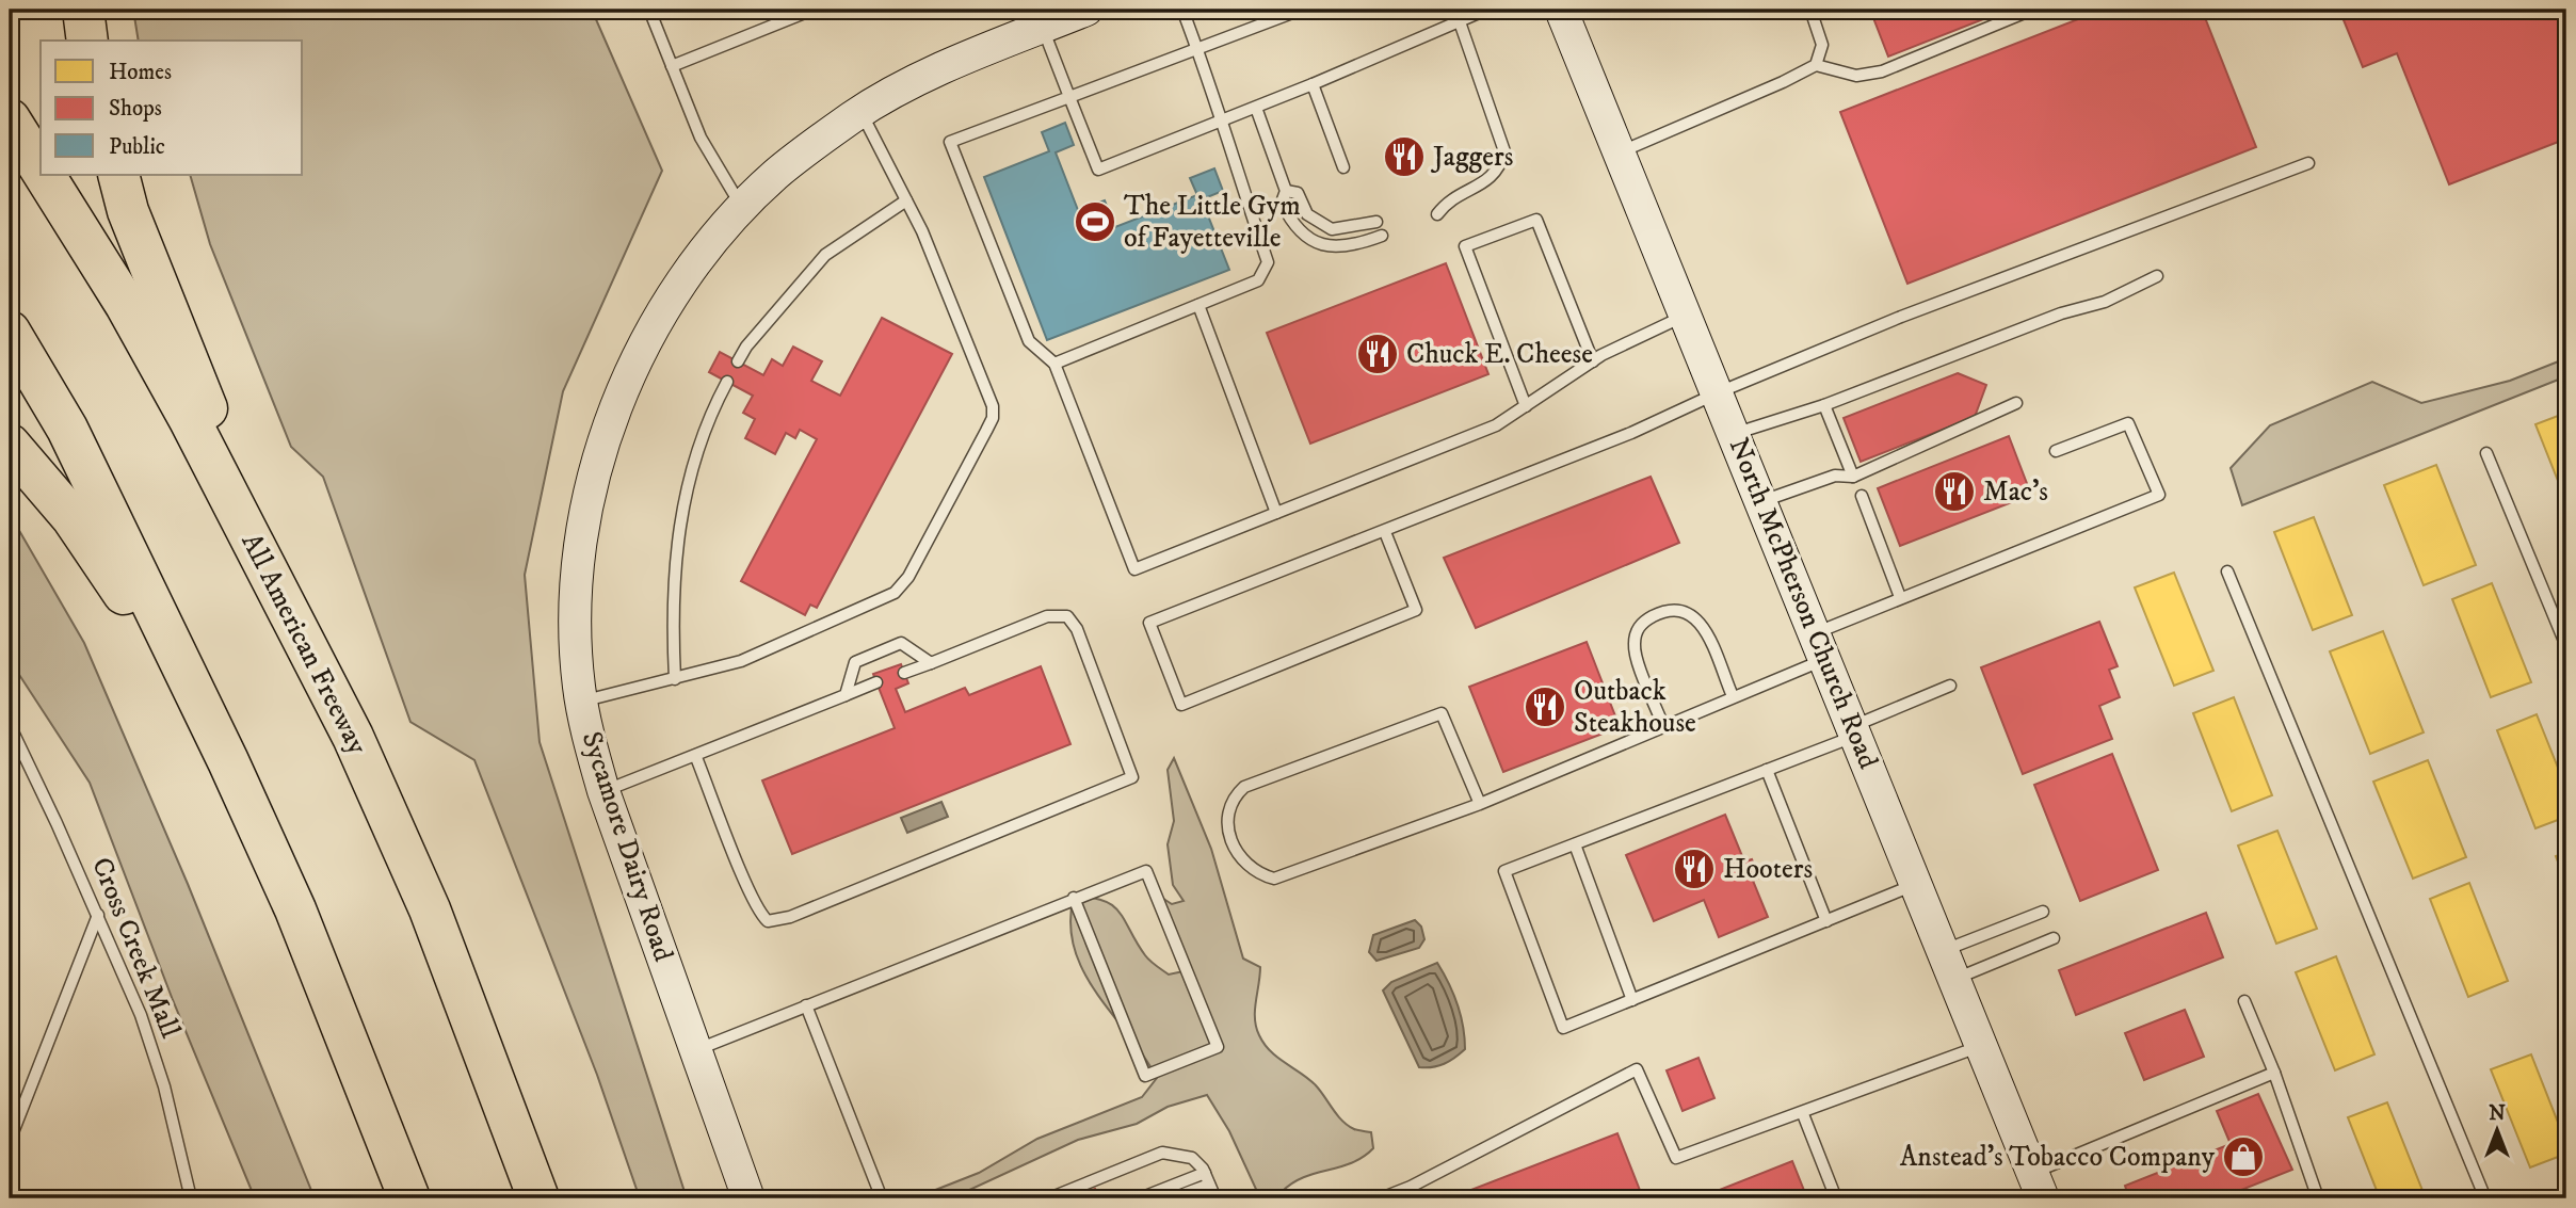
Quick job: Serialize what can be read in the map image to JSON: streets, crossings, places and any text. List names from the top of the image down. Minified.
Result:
{"streets":{"highway":["All American Freeway"],"street":["North McPherson Church Road","Sycamore Dairy Road"],"lane":["Cross Creek Mall"]},"places":{"restaurant":["Jaggers","Chuck E. Cheese","Mac's","Outback Steakhouse","Hooters"],"sports":["The Little Gym of Fayetteville"],"shop":["Anstead's Tobacco Company"]},"legend":["Homes","Shops","Public"],"north":"top"}
